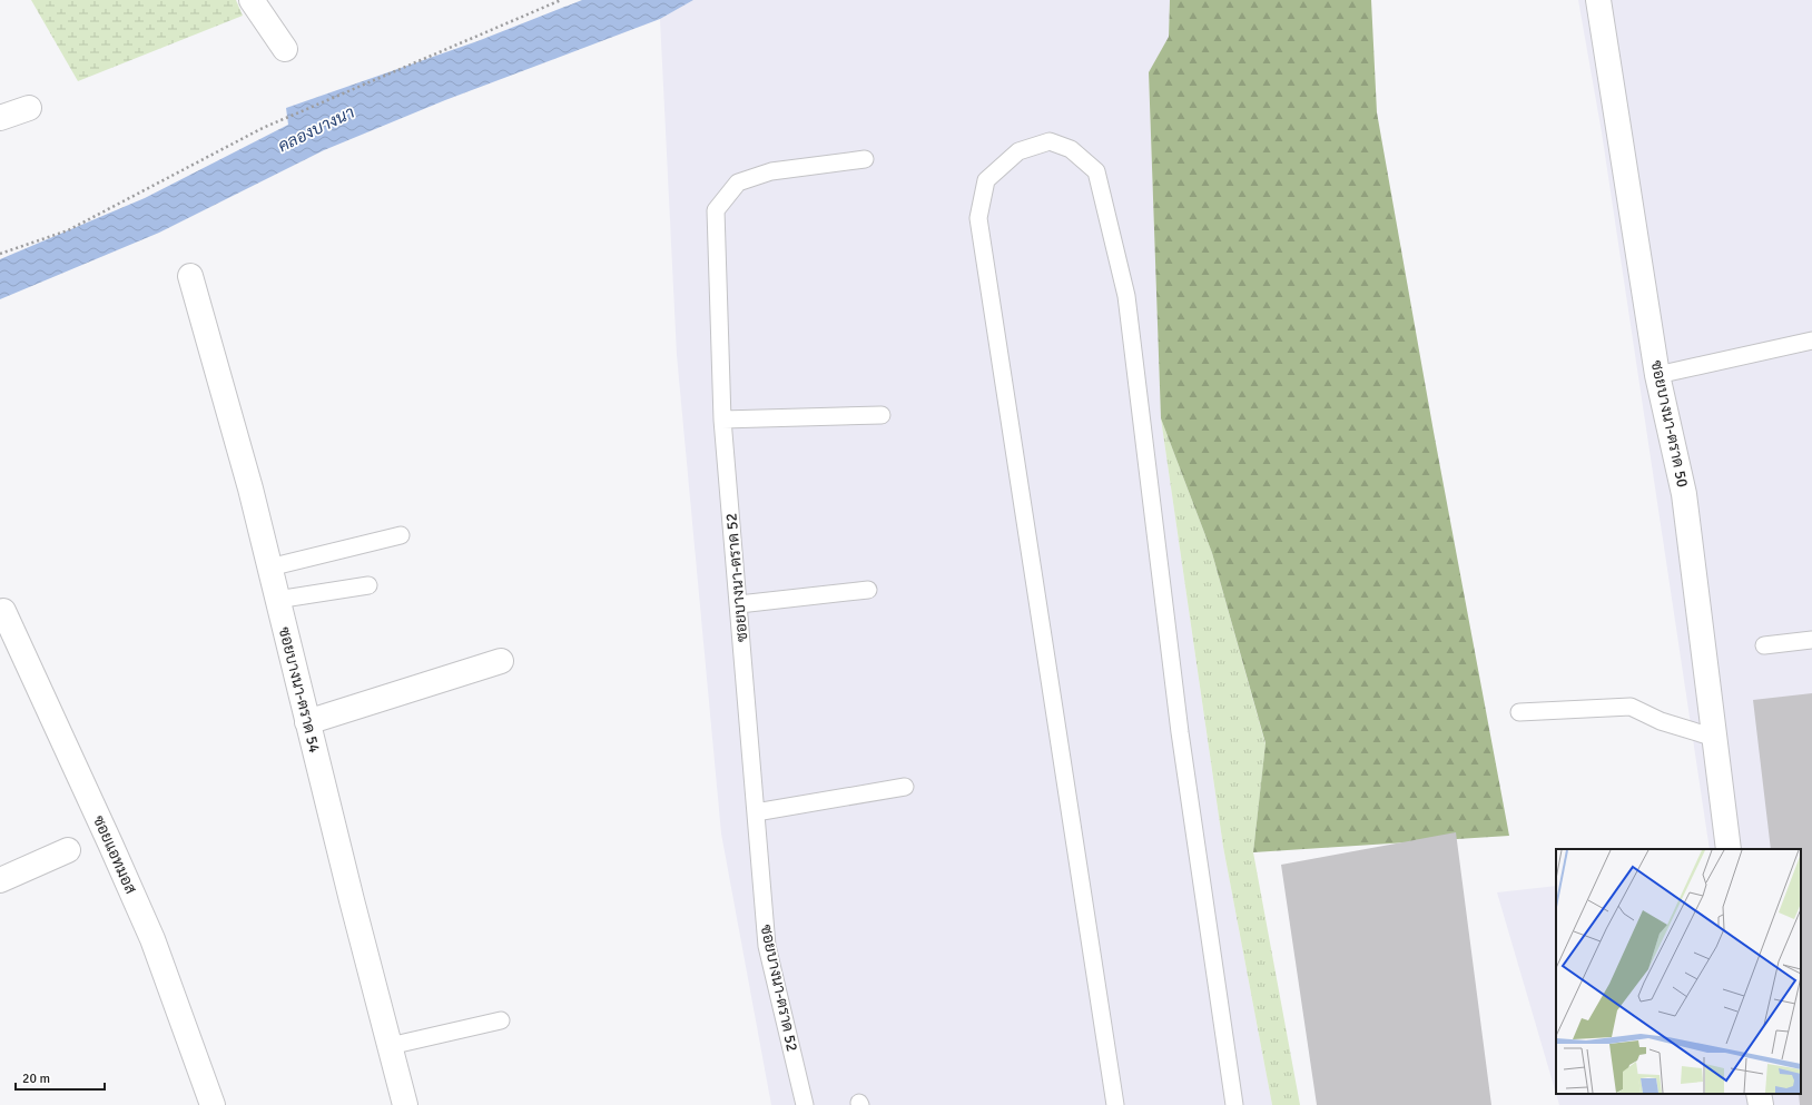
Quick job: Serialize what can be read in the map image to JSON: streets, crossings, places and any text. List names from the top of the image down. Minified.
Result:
{"streets":{"street":["ซอยบางนา-ตราด 50","ซอยบางนา-ตราด 54","ซอยแอทมอส"],"lane":["ซอยบางนา-ตราด 52"]},"water":["คลองบางนา"],"scale_bar":"20 m"}
